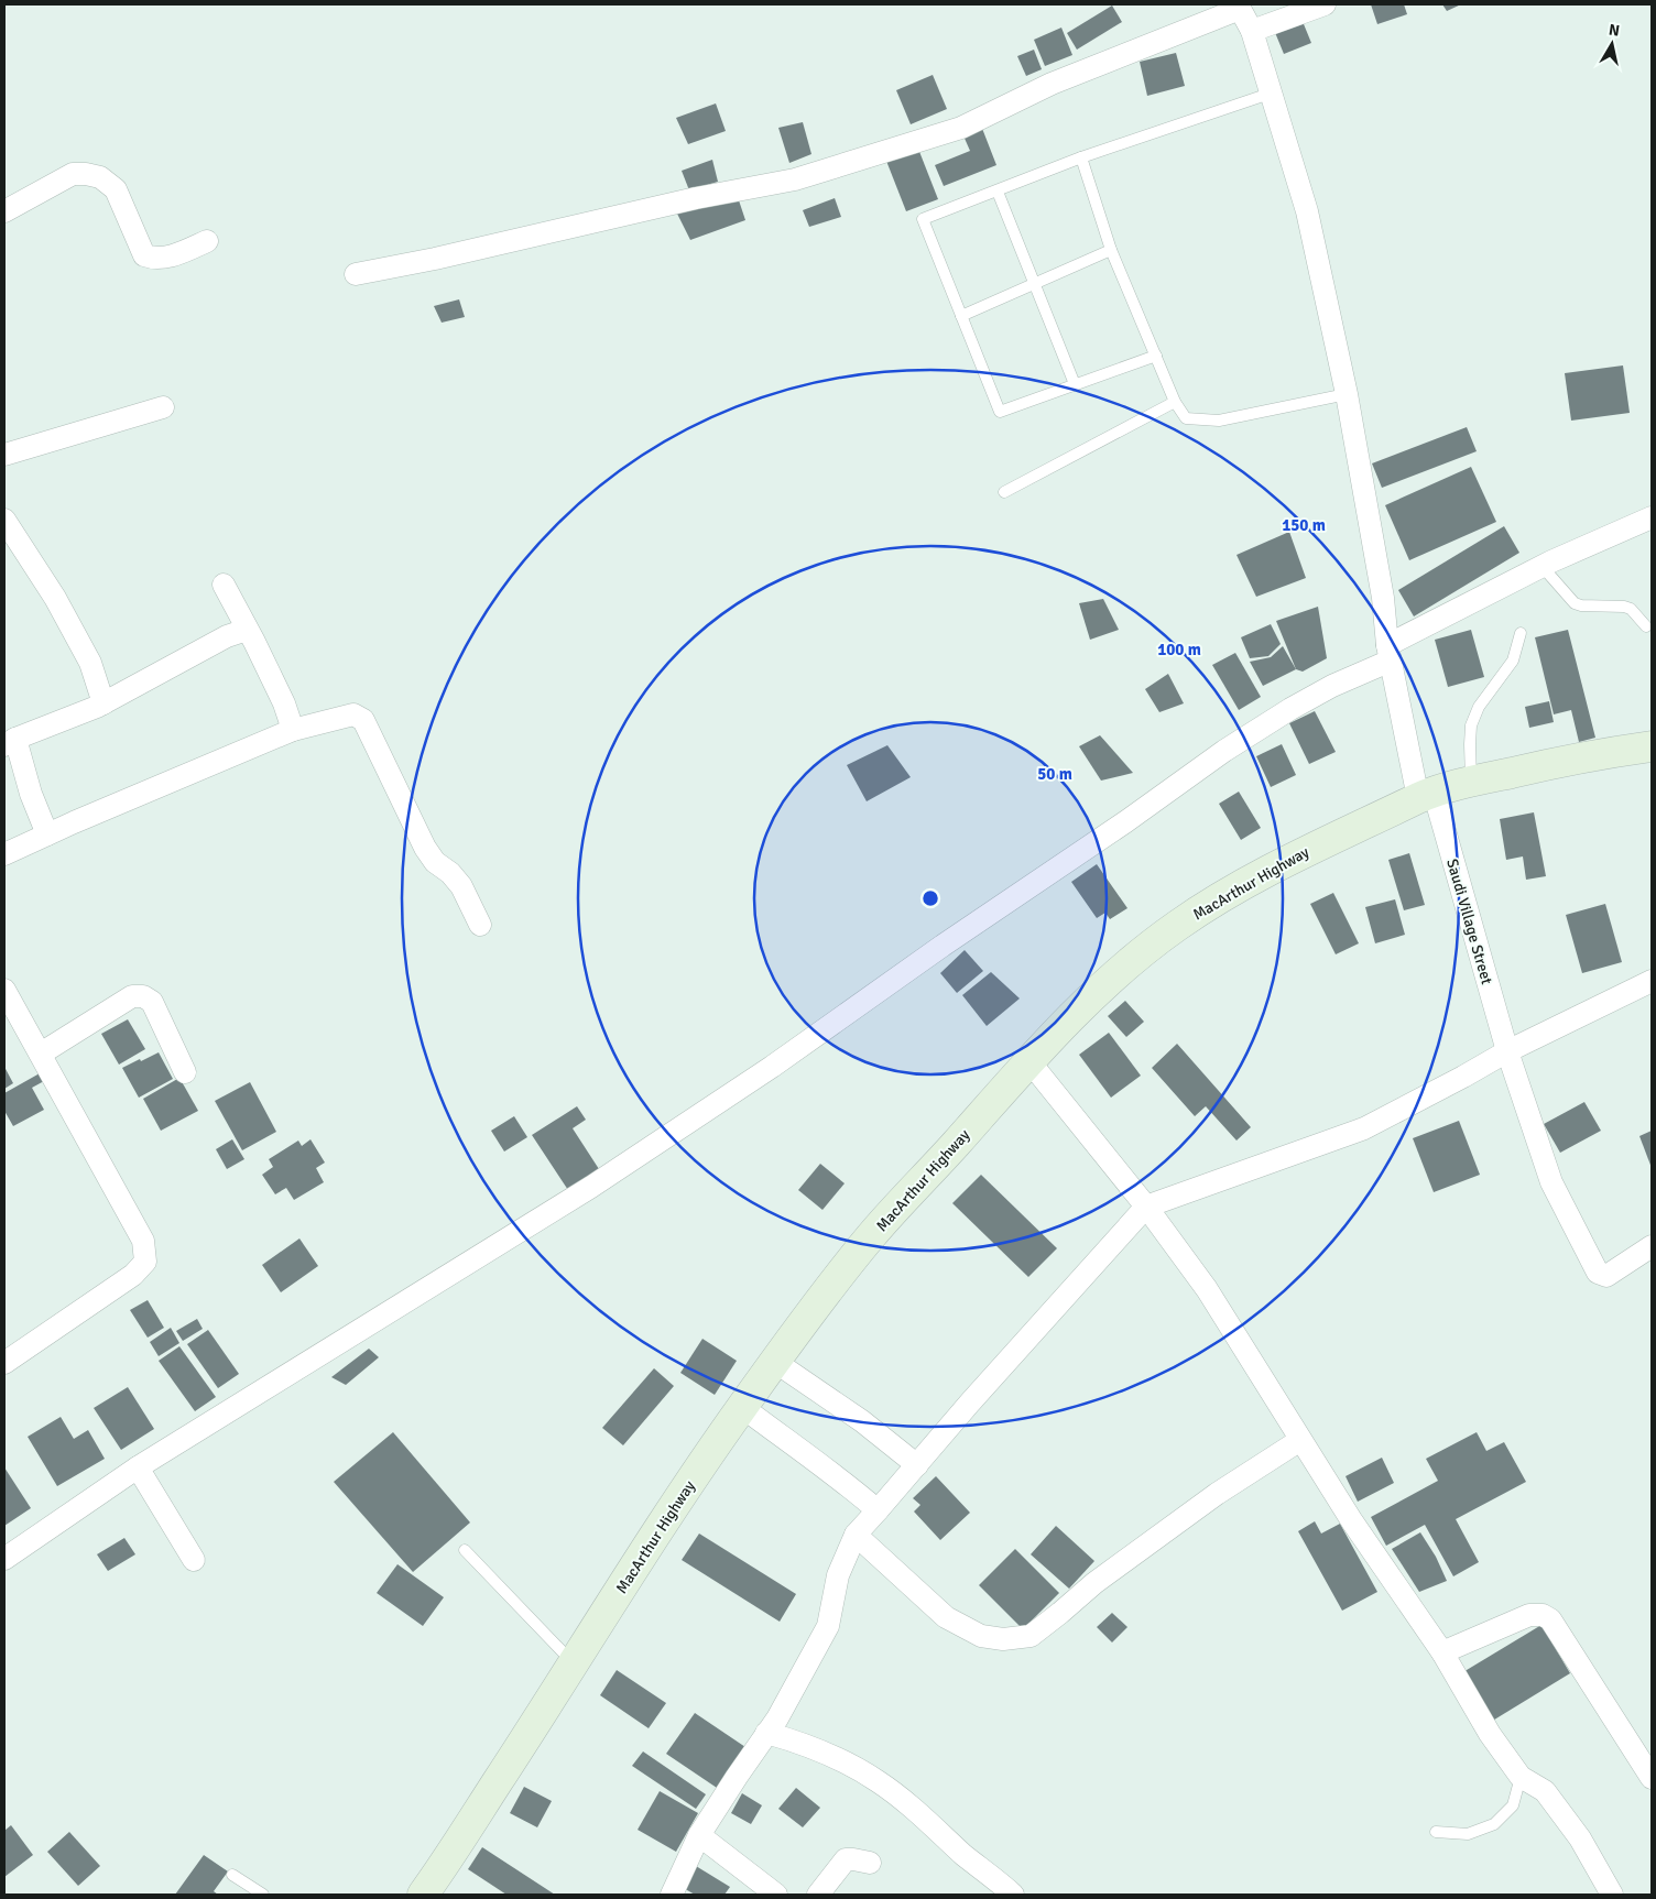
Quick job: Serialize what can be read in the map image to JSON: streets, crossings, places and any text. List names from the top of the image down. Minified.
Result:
{"streets":{"main road":["MacArthur Highway"],"street":["Saudi Village Street"]},"crossings":[["MacArthur Highway","Saudi Village Street"]],"north":"top","rings":["150 m","100 m","50 m"]}
